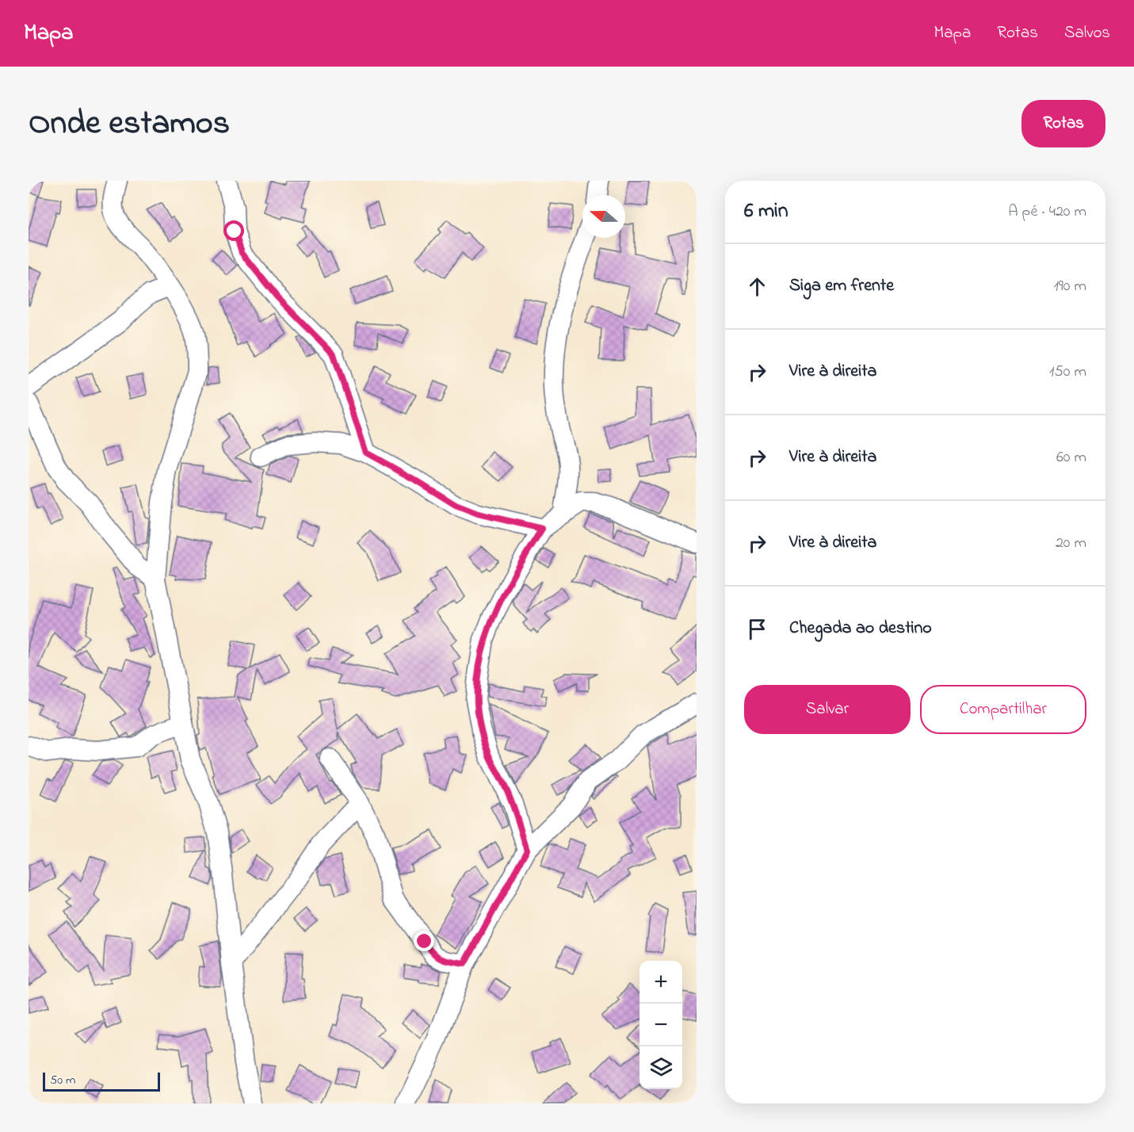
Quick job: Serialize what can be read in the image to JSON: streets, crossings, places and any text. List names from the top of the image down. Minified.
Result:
{"scale_bar":"50 m","north":"left","page":{"header":"Mapa","nav":["Mapa","Rotas","Salvos"],"title":"Onde estamos","buttons":["Rotas",["Salvar","Compartilhar"]],"heading":["6 min","A pé · 420 m"],"list":[["Siga em frente","190 m"],["Vire à direita","150 m"],["Vire à direita","60 m"],["Vire à direita","20 m"],"Chegada ao destino"],"map_buttons":["+","−"],"scale":"50 m"}}
